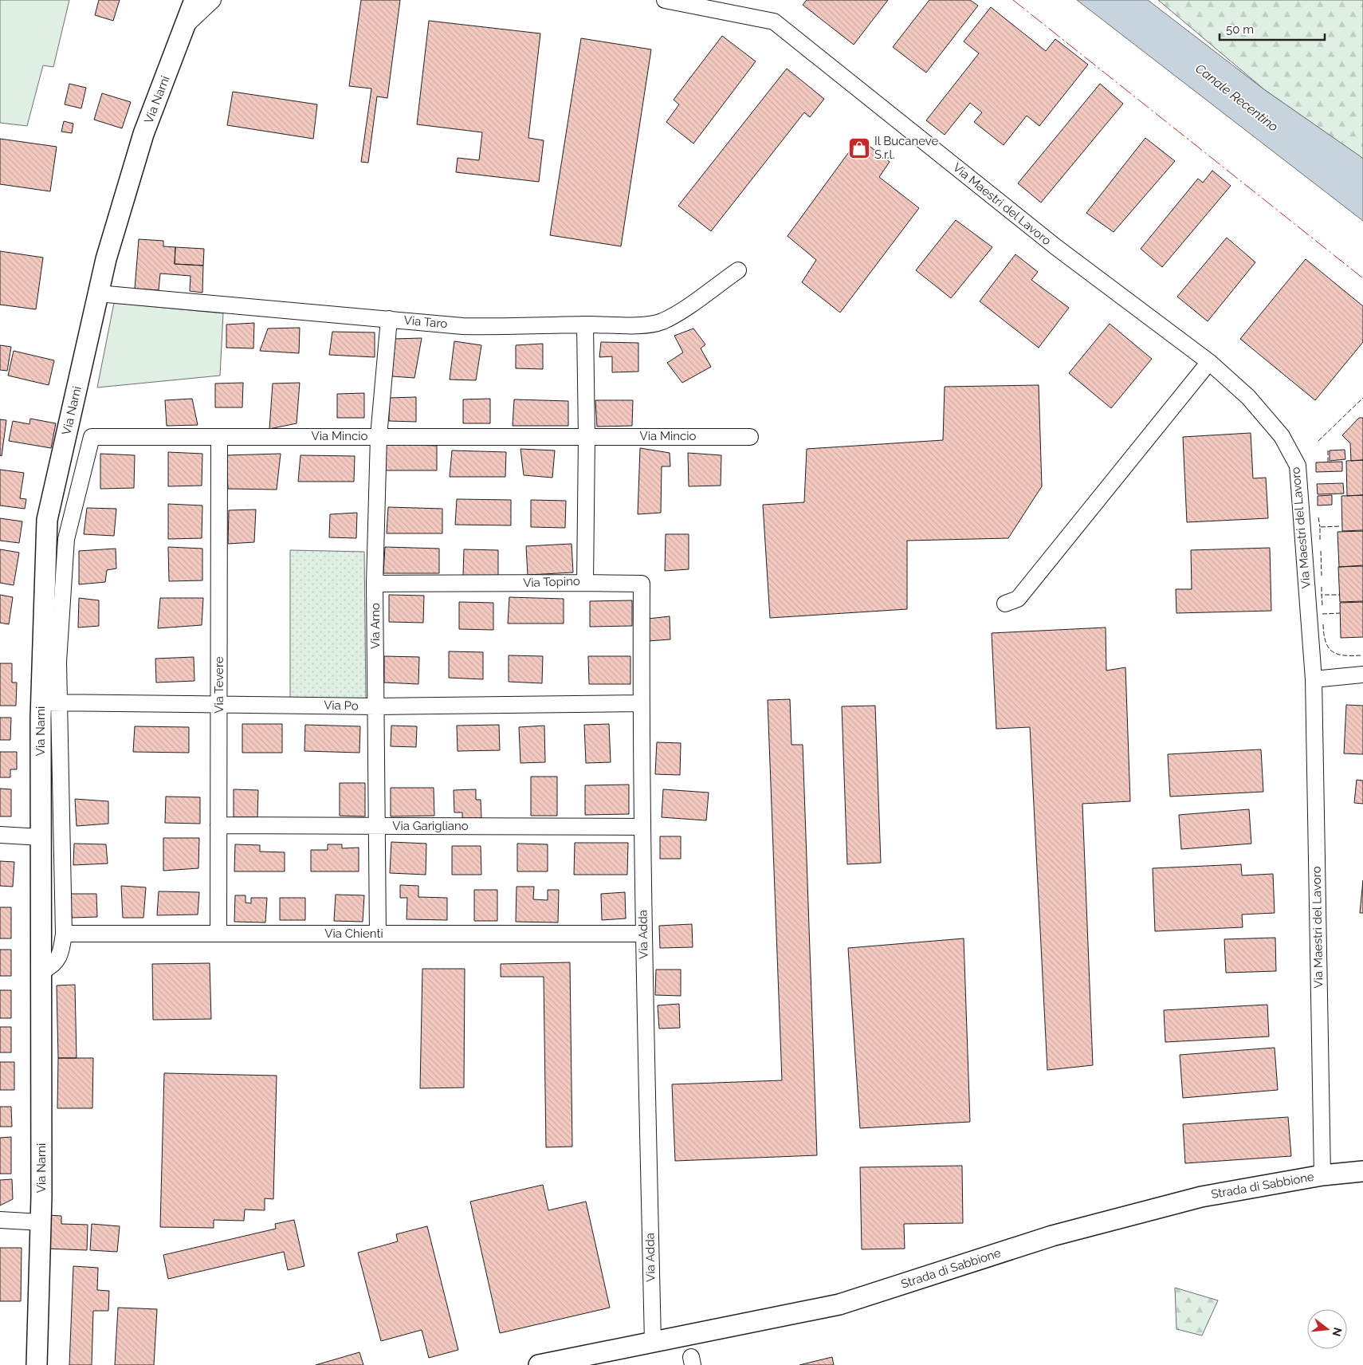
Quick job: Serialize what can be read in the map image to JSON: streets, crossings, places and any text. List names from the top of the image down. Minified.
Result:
{"streets":{"main road":["Via Narni","Strada di Sabbione"],"street":["Via Maestri del Lavoro","Via Taro","Via Mincio","Via Topino","Via Arno","Via Tevere","Via Po","Via Garigliano","Via Chienti","Via Adda"]},"crossings":[["Via Narni","Via Taro"],["Via Narni","Via Mincio"],["Via Narni","Via Po"],["Via Narni","Via Chienti"],["Via Maestri del Lavoro","Strada di Sabbione"],["Via Taro","Via Arno"],["Via Mincio","Via Topino"],["Via Mincio","Via Arno"],["Via Mincio","Via Tevere"],["Via Topino","Via Arno"],["Via Topino","Via Adda"],["Via Arno","Via Po"],["Via Arno","Via Garigliano"],["Via Arno","Via Chienti"],["Via Tevere","Via Po"],["Via Tevere","Via Garigliano"],["Via Tevere","Via Chienti"],["Via Po","Via Adda"],["Via Garigliano","Via Adda"],["Via Chienti","Via Adda"],["Via Adda","Strada di Sabbione"]],"water":["Canale Recentino"],"places":{"shop":["Il Bucaneve S.r.l."]},"scale_bar":"50 m","north":"right"}
